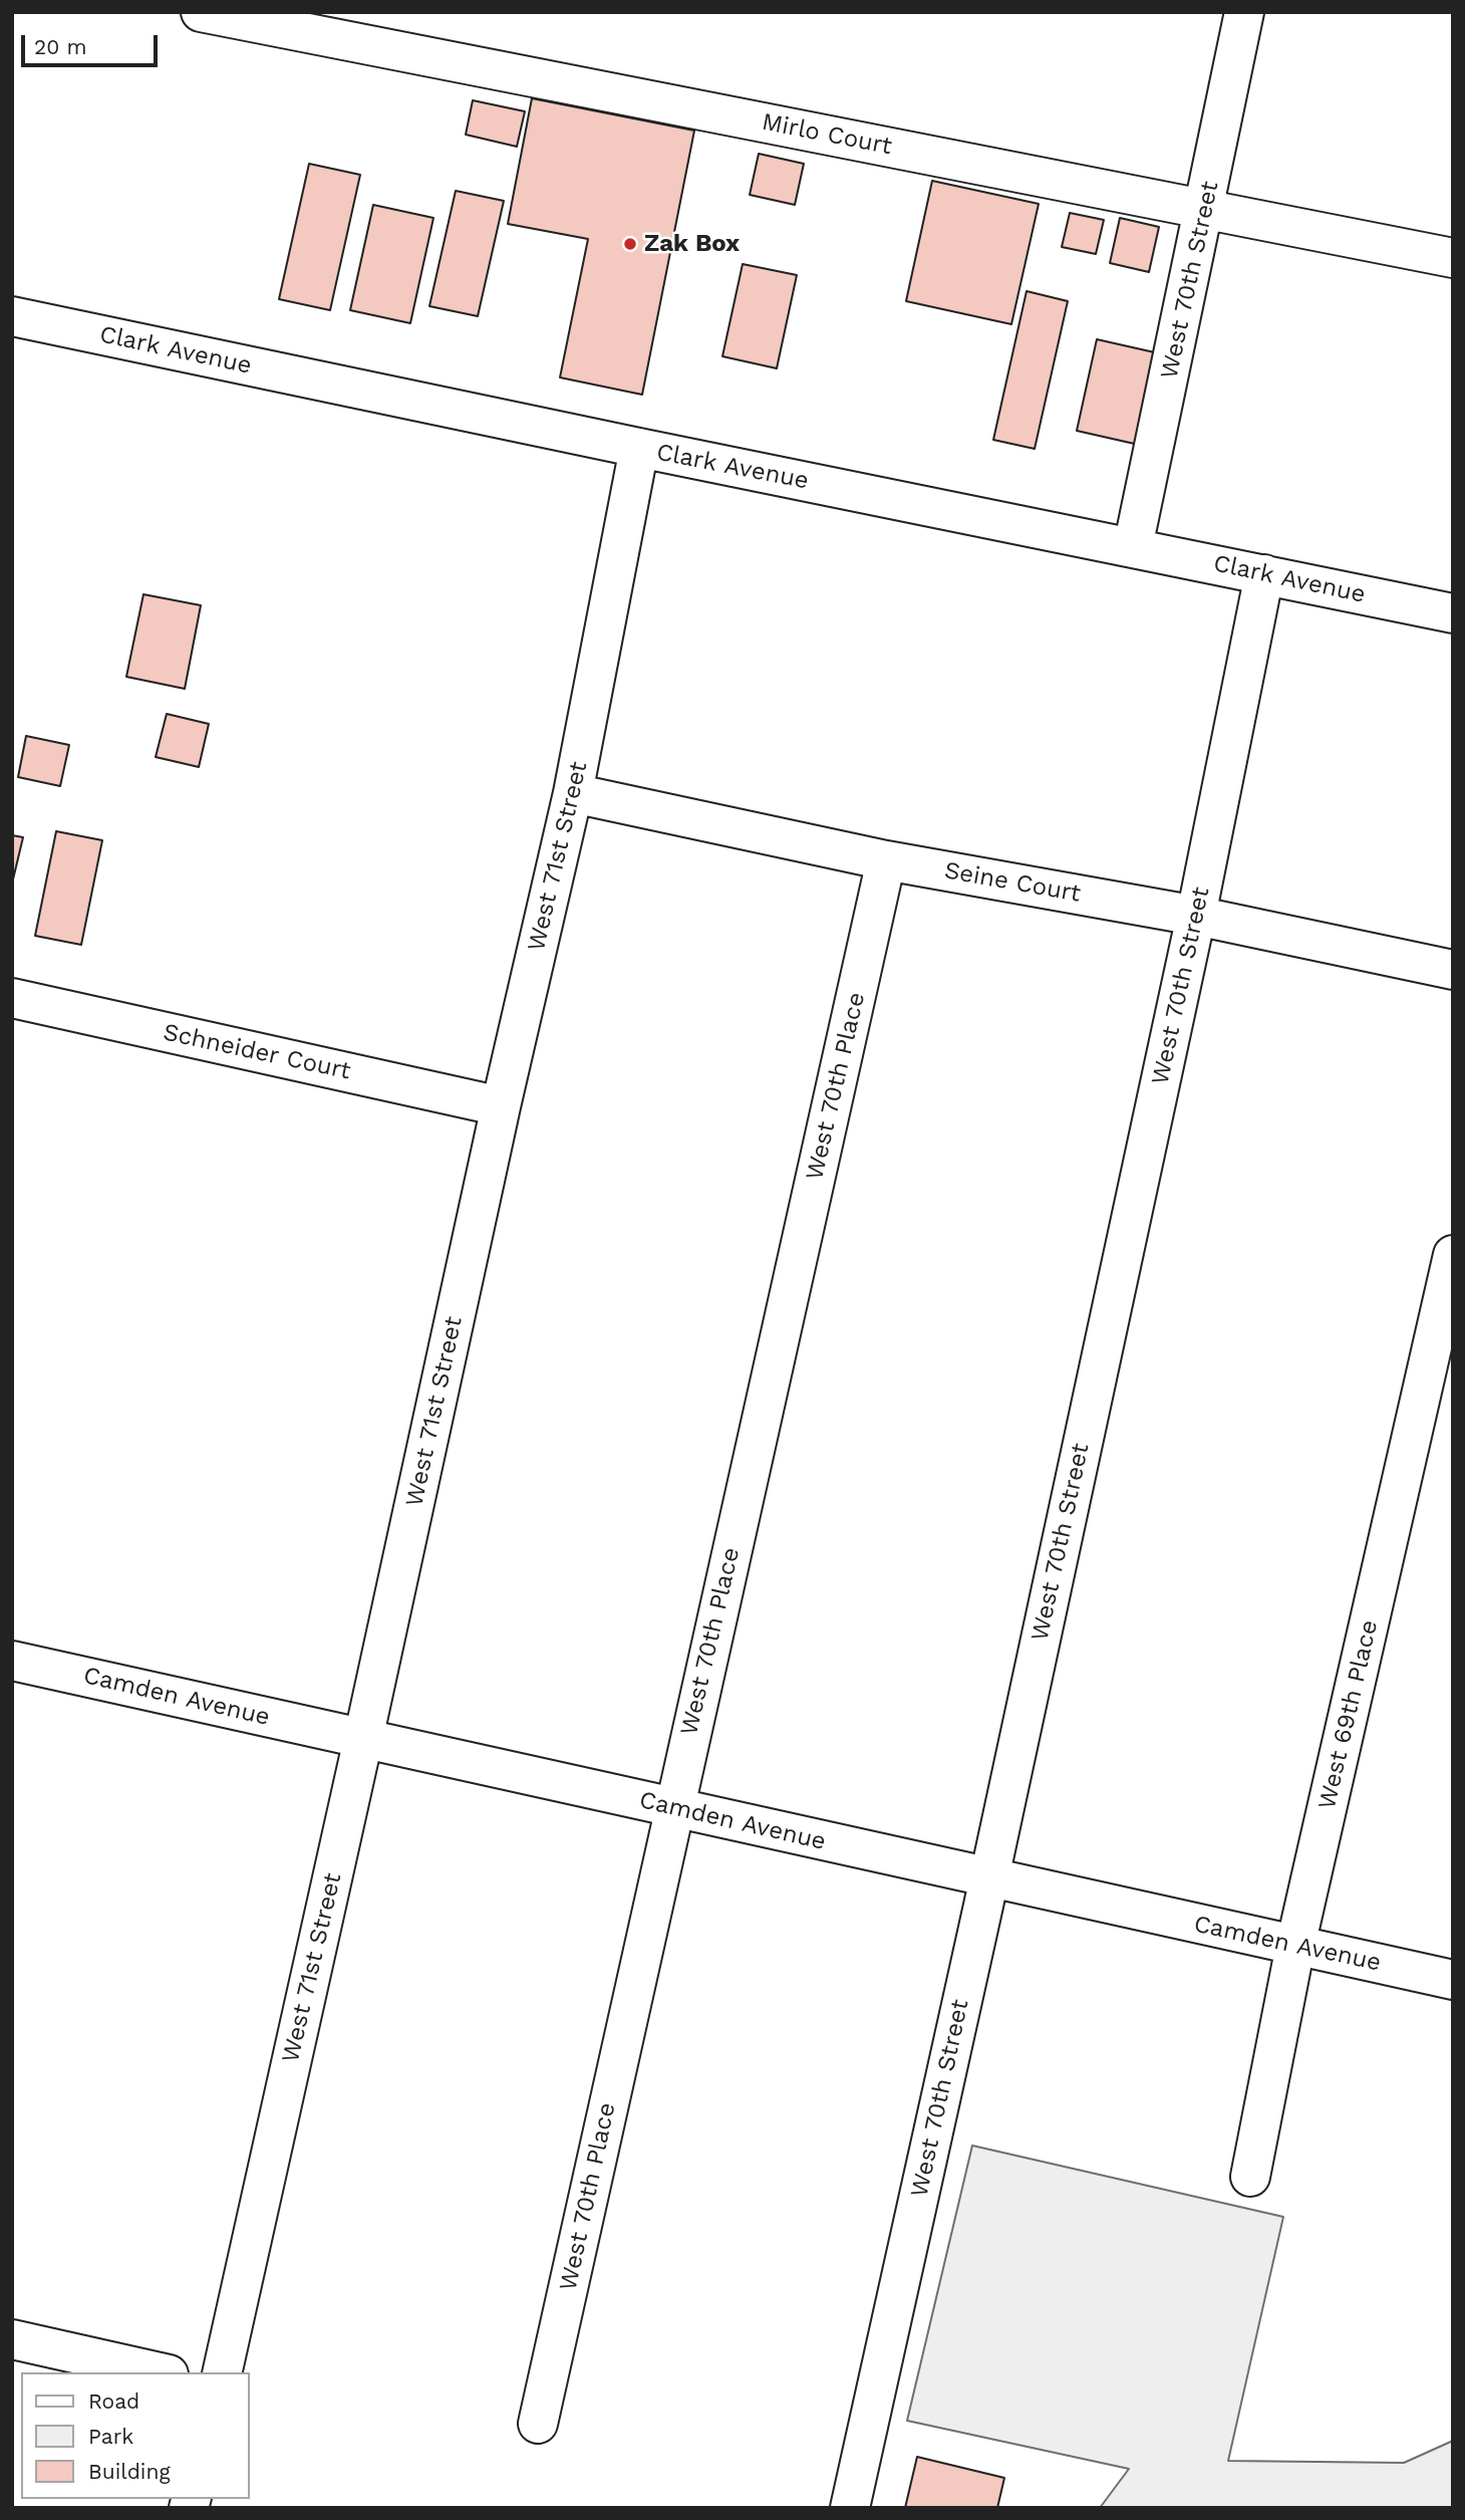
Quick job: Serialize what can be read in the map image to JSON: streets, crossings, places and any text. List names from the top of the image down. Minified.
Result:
{"streets":{"street":["Mirlo Court","West 70th Street","Clark Avenue","West 71st Street","Seine Court","Schneider Court","West 70th Place","Camden Avenue","West 69th Place"]},"crossings":[["Mirlo Court","West 70th Street"],["West 70th Street","Clark Avenue"],["West 70th Street","Seine Court"],["West 70th Street","Camden Avenue"],["Clark Avenue","West 71st Street"],["West 71st Street","Seine Court"],["West 71st Street","Schneider Court"],["West 71st Street","Camden Avenue"],["Seine Court","West 70th Place"],["West 70th Place","Camden Avenue"],["Camden Avenue","West 69th Place"]],"places":["Zak Box"],"legend":["Road","Park","Building"],"scale_bar":"20 m"}
